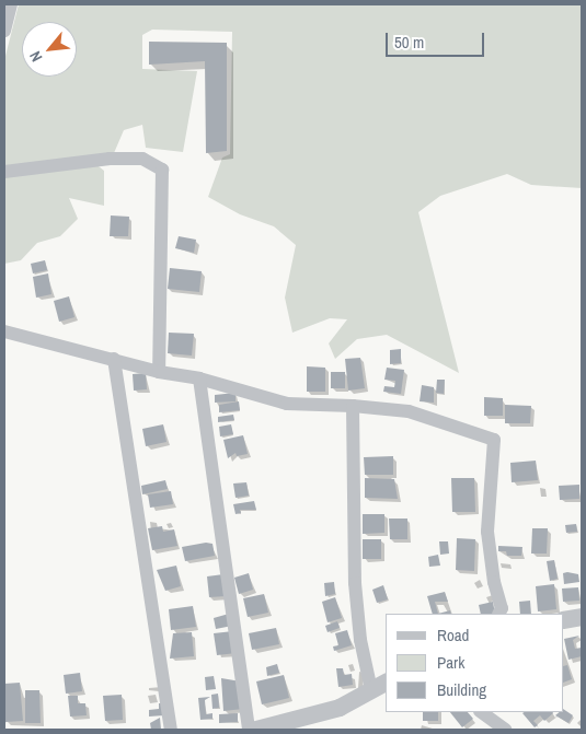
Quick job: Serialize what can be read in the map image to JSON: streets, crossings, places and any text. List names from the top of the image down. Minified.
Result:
{"legend":["Road","Park","Building"],"scale_bar":"50 m","north":"bottom left"}
